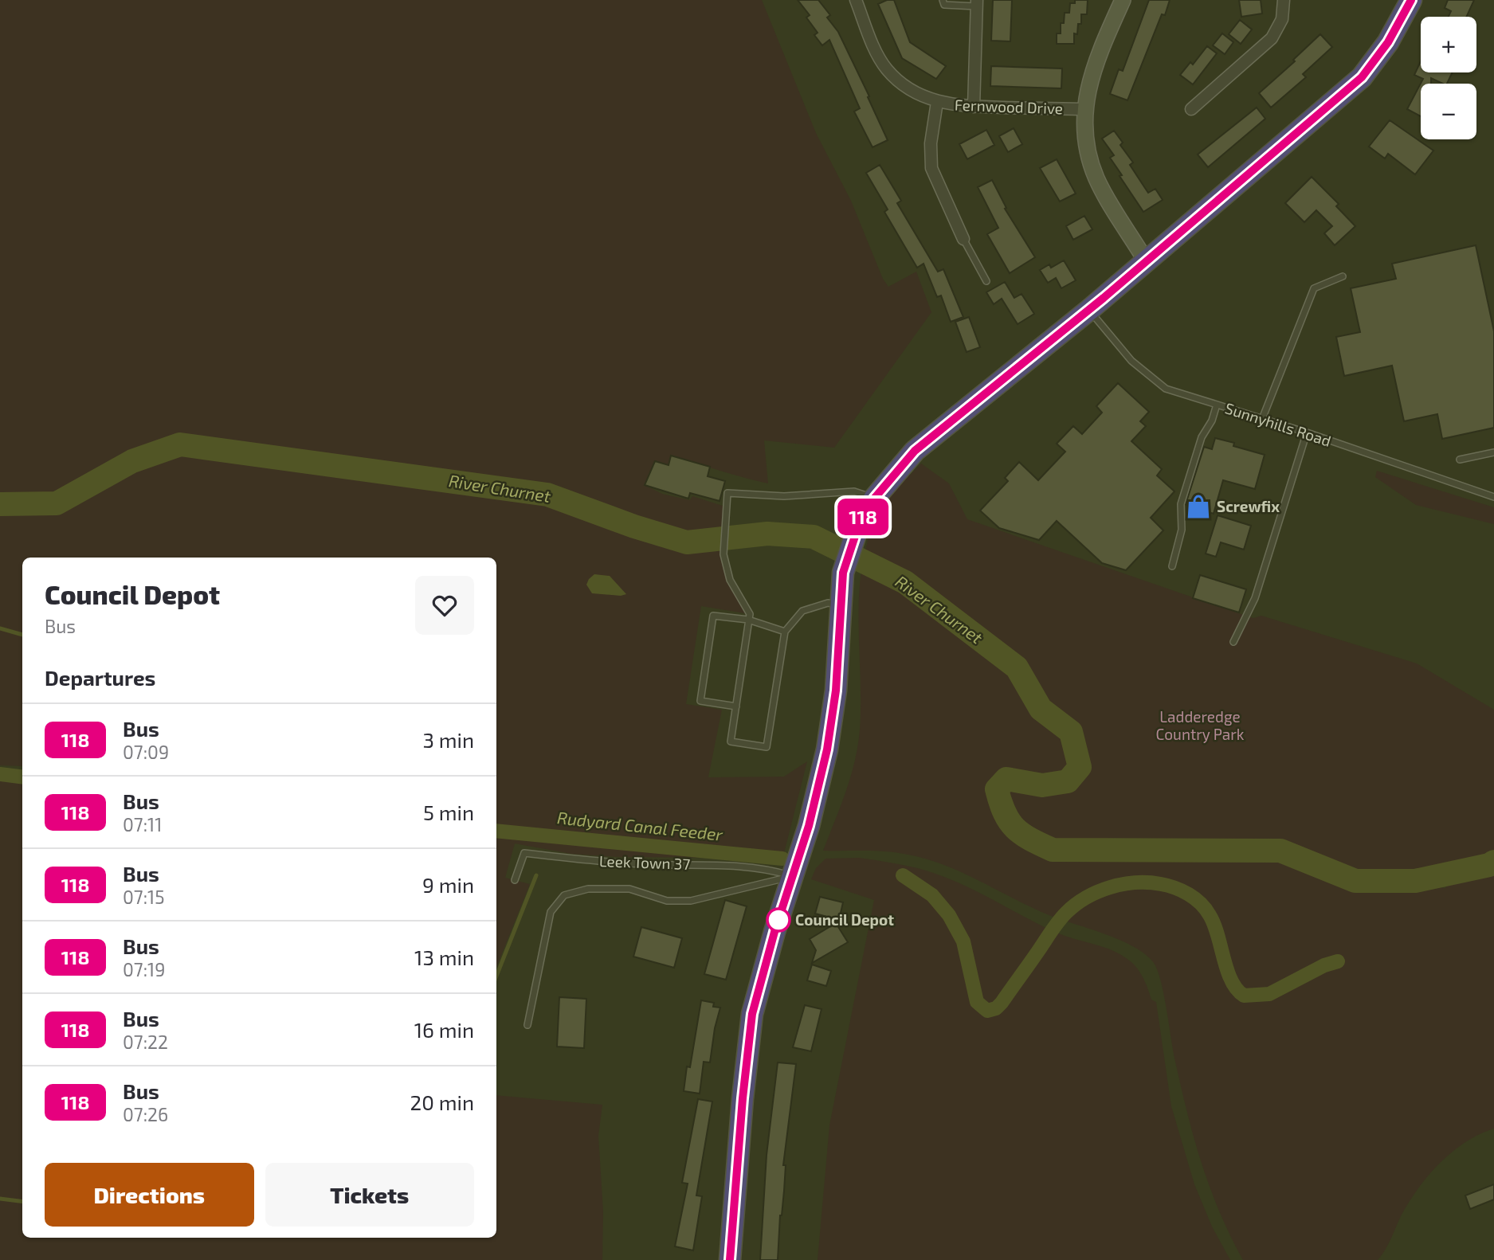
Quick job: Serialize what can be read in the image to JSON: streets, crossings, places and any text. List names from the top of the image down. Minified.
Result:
{"streets":{"street":["Fernwood Drive"],"lane":["Sunnyhills Road","Leek Town 37"]},"water":["River Churnet","Rudyard Canal Feeder"],"parks":["Ladderedge Country Park"],"places":{"shop":["Screwfix"],"other":["Council Depot"]},"lines":["bus line 118"],"page":{"on_map":"118","map_buttons":["+","−"],"heading":[["Council Depot","Bus"],"Departures"],"list":[{"mark":"118","name":"Bus","note":"07:09","value":"3 min"},{"mark":"118","name":"Bus","note":"07:11","value":"5 min"},{"mark":"118","name":"Bus","note":"07:15","value":"9 min"},{"mark":"118","name":"Bus","note":"07:19","value":"13 min"},{"mark":"118","name":"Bus","note":"07:22","value":"16 min"},{"mark":"118","name":"Bus","note":"07:26","value":"20 min"}],"buttons":["Directions","Tickets"]}}
